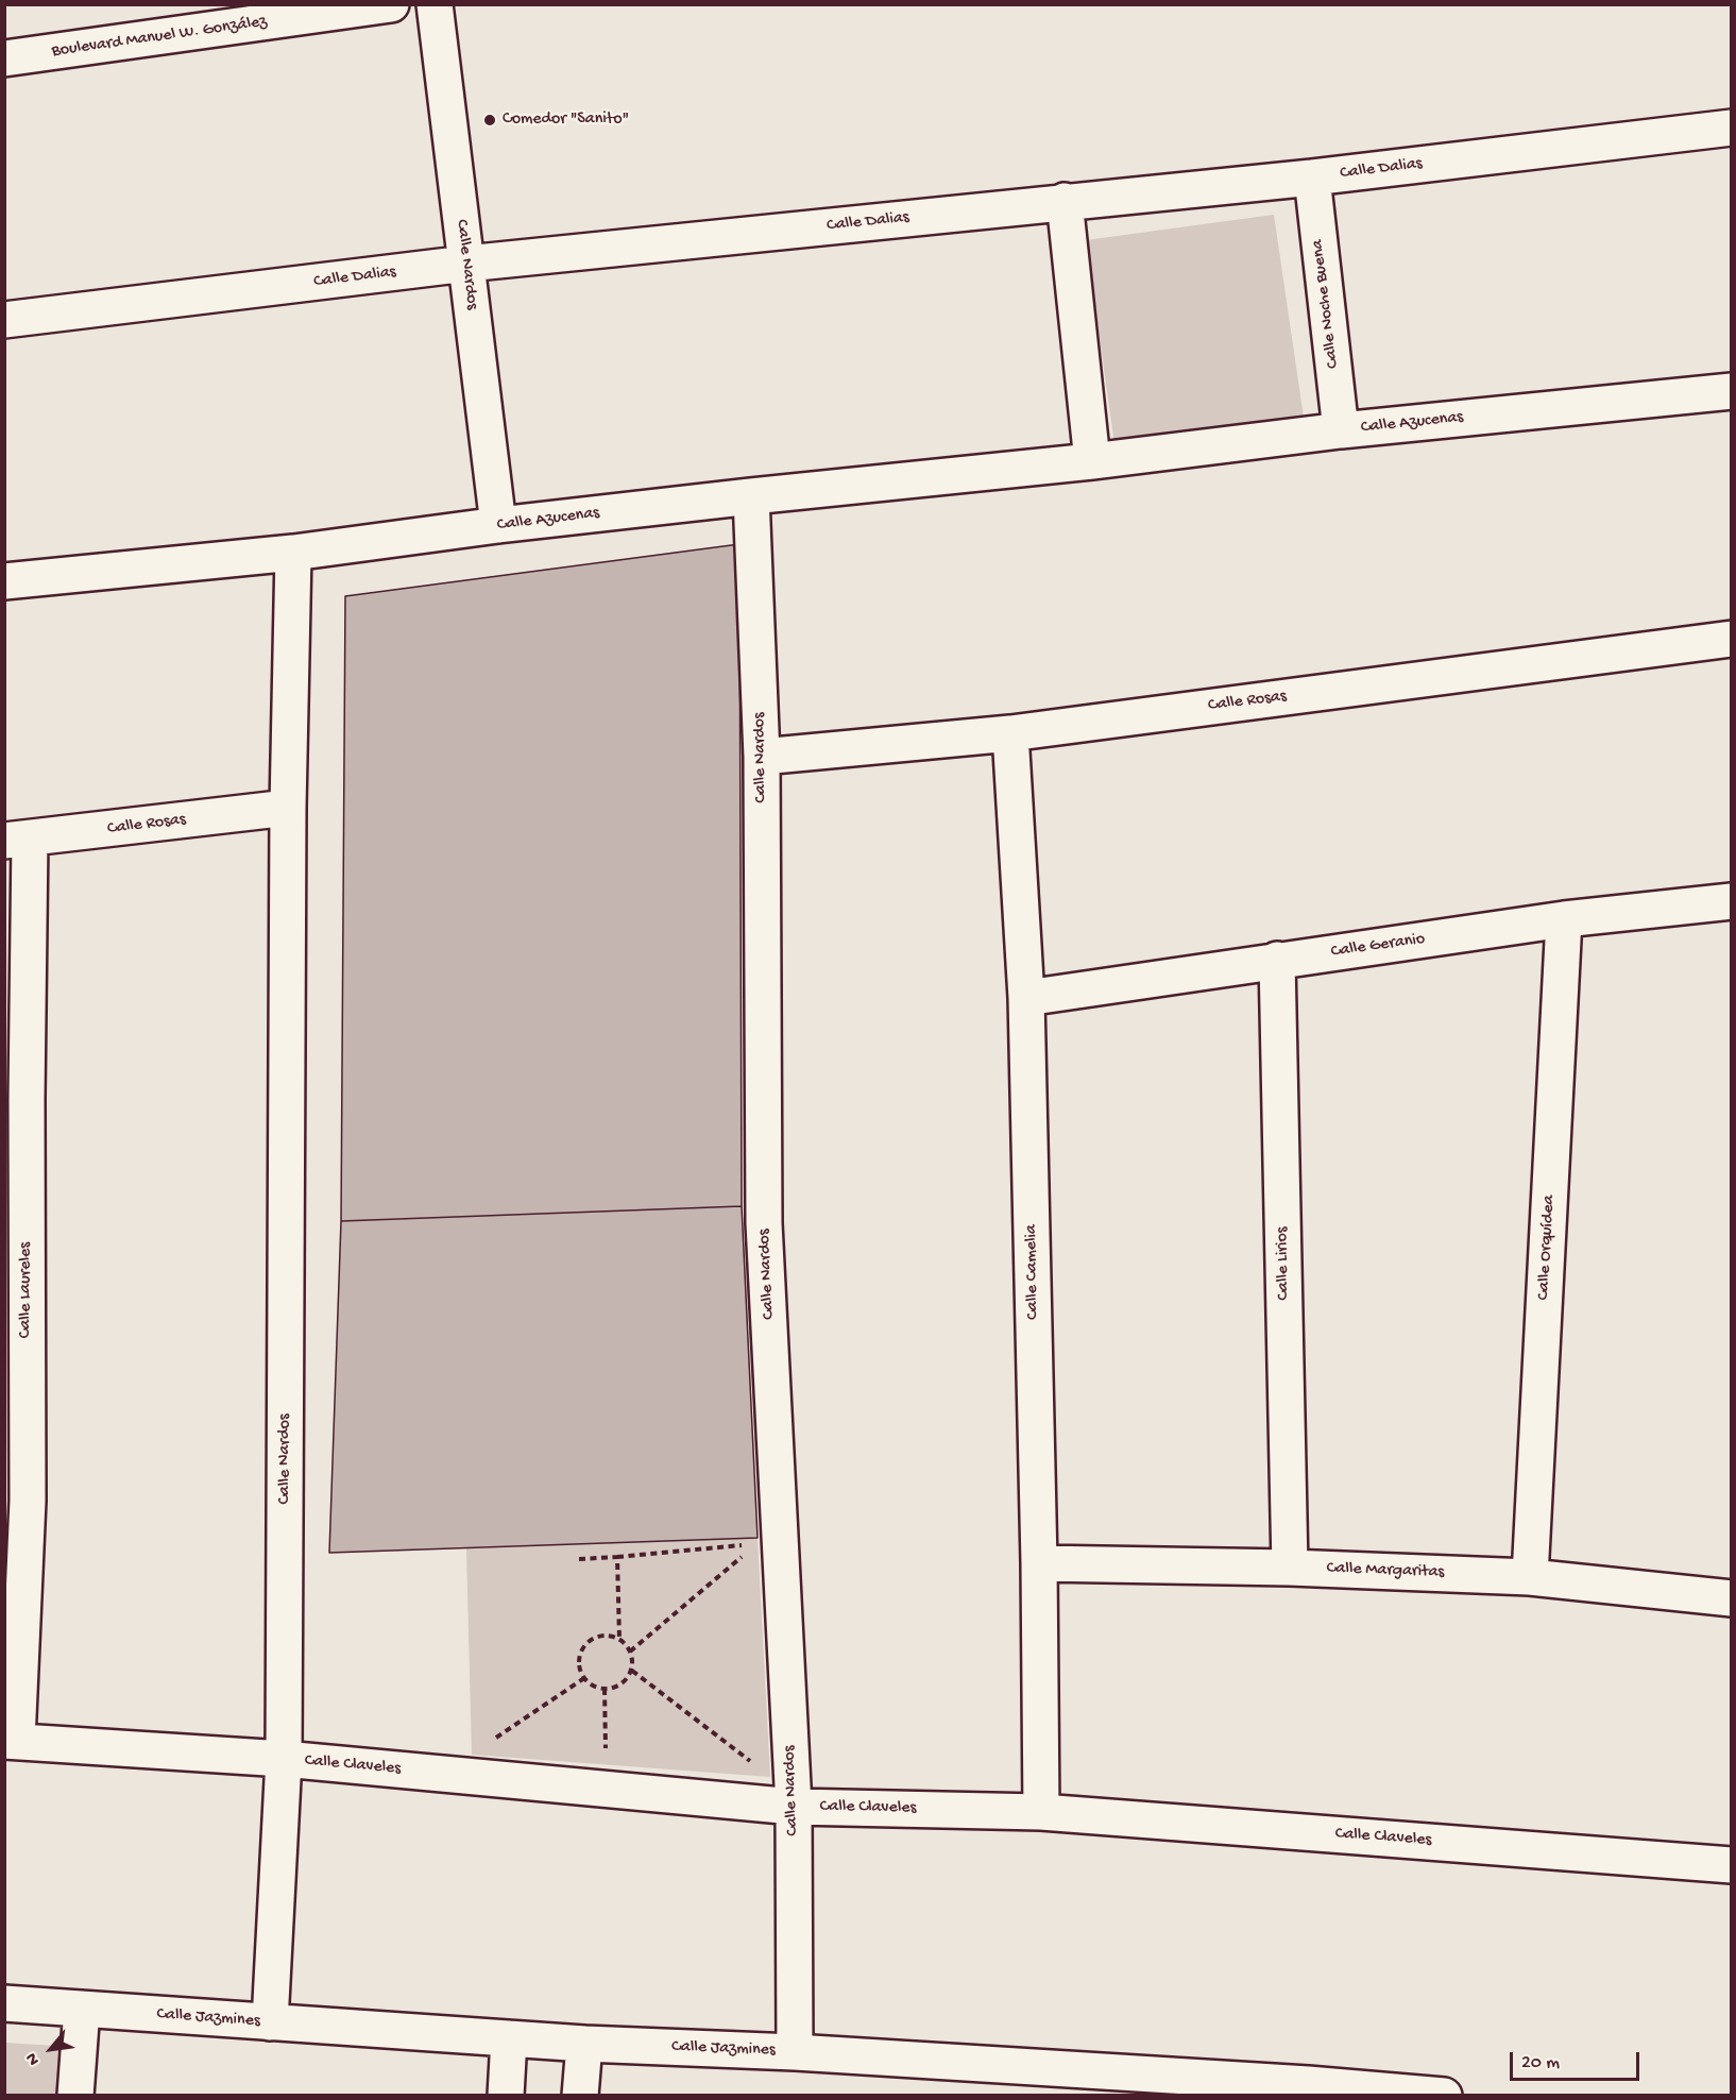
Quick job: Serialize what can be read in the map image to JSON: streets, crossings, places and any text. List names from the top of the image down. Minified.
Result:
{"streets":{"street":["Boulevard Manuel W. González","Calle Dalias","Calle Nardos","Calle Noche Buena","Calle Azucenas","Calle Rosas","Calle Geranio","Calle Orquídea","Calle Lirios","Calle Camelia","Calle Laureles","Calle Margaritas","Calle Claveles","Calle Jazmines"]},"crossings":[["Calle Dalias","Calle Nardos"],["Calle Dalias","Calle Noche Buena"],["Calle Nardos","Calle Azucenas"],["Calle Nardos","Calle Rosas"],["Calle Nardos","Calle Claveles"],["Calle Nardos","Calle Jazmines"],["Calle Noche Buena","Calle Azucenas"],["Calle Rosas","Calle Camelia"],["Calle Rosas","Calle Laureles"],["Calle Geranio","Calle Orquídea"],["Calle Geranio","Calle Lirios"],["Calle Geranio","Calle Camelia"],["Calle Orquídea","Calle Margaritas"],["Calle Lirios","Calle Margaritas"],["Calle Camelia","Calle Margaritas"],["Calle Camelia","Calle Claveles"],["Calle Laureles","Calle Claveles"]],"places":["Comedor \"Sanito\""],"scale_bar":"20 m","north":"bottom left"}
